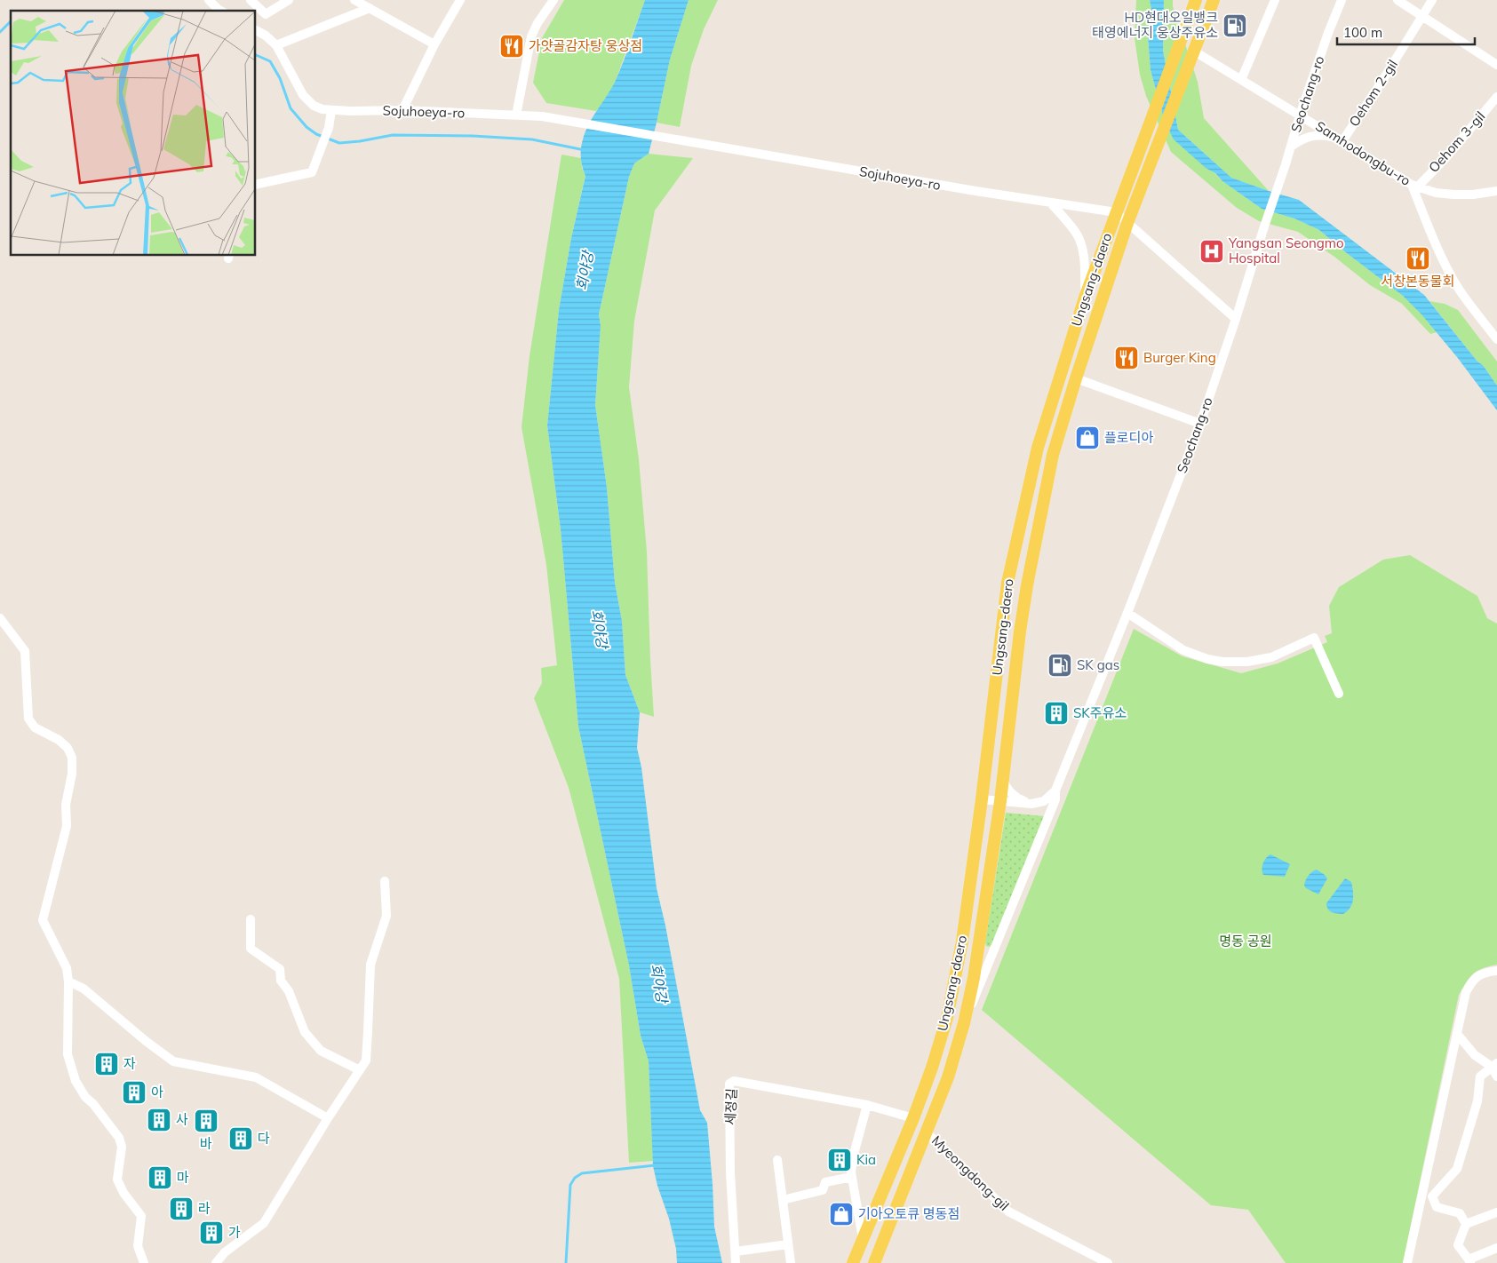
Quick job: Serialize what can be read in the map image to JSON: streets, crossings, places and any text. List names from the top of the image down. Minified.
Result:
{"streets":{"main road":["Ungsang-daero"],"street":["Oehom 2-gil","Seochang-ro","Sojuhoeya-ro","Oehom 3-gil","Samhodongbu-ro","세정길","Myeongdong-gil"]},"crossings":[["Oehom 2-gil","Samhodongbu-ro"],["Seochang-ro","Samhodongbu-ro"],["Seochang-ro","Ungsang-daero"],["Sojuhoeya-ro","Ungsang-daero"],["Oehom 3-gil","Samhodongbu-ro"],["Samhodongbu-ro","Ungsang-daero"],["Ungsang-daero","세정길"],["Ungsang-daero","Myeongdong-gil"]],"water":["회야강"],"parks":["명동 공원"],"places":{"fuel station":["HD현대오일뱅크 태영에너지 웅상주유소","SK gas"],"restaurant":["가얏골감자탕 웅상점","서창본동물회","Burger King"],"hospital":["Yangsan Seongmo Hospital"],"shop":["플로디아","기아오토큐 명동점"],"building":["SK주유소","자","아","사","바","다","Kia","마","라","가"]},"scale_bar":"100 m"}
